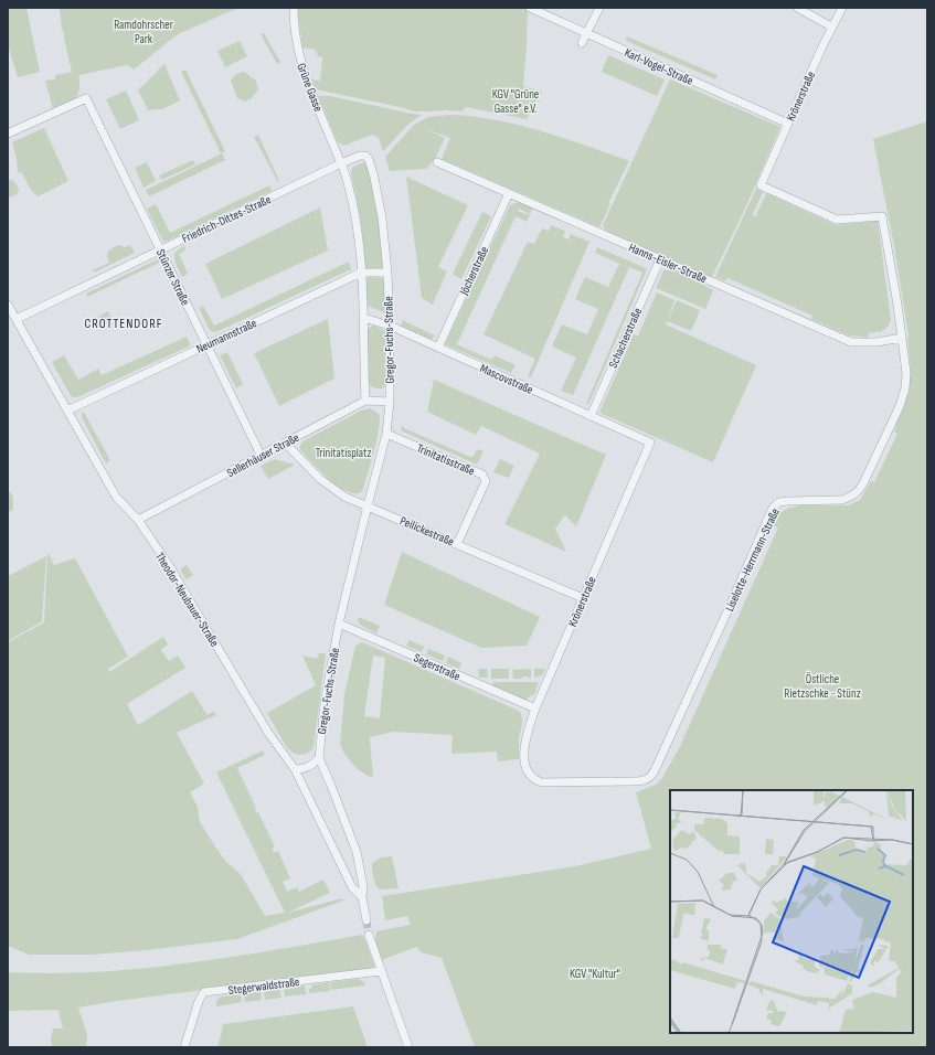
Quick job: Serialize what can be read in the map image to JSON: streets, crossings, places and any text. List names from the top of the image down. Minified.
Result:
{"streets":{"street":["Karl-Vogel-Straße","Grüne Gasse","Krönerstraße","Friedrich-Dittes-Straße","Hanns-Eisler-Straße","Jöcherstraße","Stünzer Straße","Neumannstraße","Schacherstraße","Gregor-Fuchs-Straße","Mascovstraße","Sellerhäuser Straße","Trinitatisstraße","Peilickestraße","Liselotte-Herrmann-Straße","Theodor-Neubauer-Straße","Segerstraße","Stegerwaldstraße"]},"crossings":[["Karl-Vogel-Straße","Krönerstraße"],["Grüne Gasse","Friedrich-Dittes-Straße"],["Grüne Gasse","Gregor-Fuchs-Straße"],["Krönerstraße","Mascovstraße"],["Krönerstraße","Peilickestraße"],["Krönerstraße","Liselotte-Herrmann-Straße"],["Krönerstraße","Segerstraße"],["Friedrich-Dittes-Straße","Stünzer Straße"],["Friedrich-Dittes-Straße","Gregor-Fuchs-Straße"],["Friedrich-Dittes-Straße","Theodor-Neubauer-Straße"],["Hanns-Eisler-Straße","Jöcherstraße"],["Hanns-Eisler-Straße","Schacherstraße"],["Hanns-Eisler-Straße","Liselotte-Herrmann-Straße"],["Jöcherstraße","Mascovstraße"],["Stünzer Straße","Neumannstraße"],["Stünzer Straße","Sellerhäuser Straße"],["Neumannstraße","Gregor-Fuchs-Straße"],["Neumannstraße","Theodor-Neubauer-Straße"],["Schacherstraße","Mascovstraße"],["Gregor-Fuchs-Straße","Mascovstraße"],["Gregor-Fuchs-Straße","Sellerhäuser Straße"],["Gregor-Fuchs-Straße","Trinitatisstraße"],["Gregor-Fuchs-Straße","Peilickestraße"],["Gregor-Fuchs-Straße","Theodor-Neubauer-Straße"],["Gregor-Fuchs-Straße","Segerstraße"],["Sellerhäuser Straße","Peilickestraße"],["Sellerhäuser Straße","Theodor-Neubauer-Straße"],["Trinitatisstraße","Peilickestraße"]],"districts":["CROTTENDORF"],"parks":["Ramdohrscher Park","KGV \"Grüne Gasse\" e.V.","Trinitatisplatz","Östliche Rietzschke - Stünz","KGV \"Kultur\""]}
